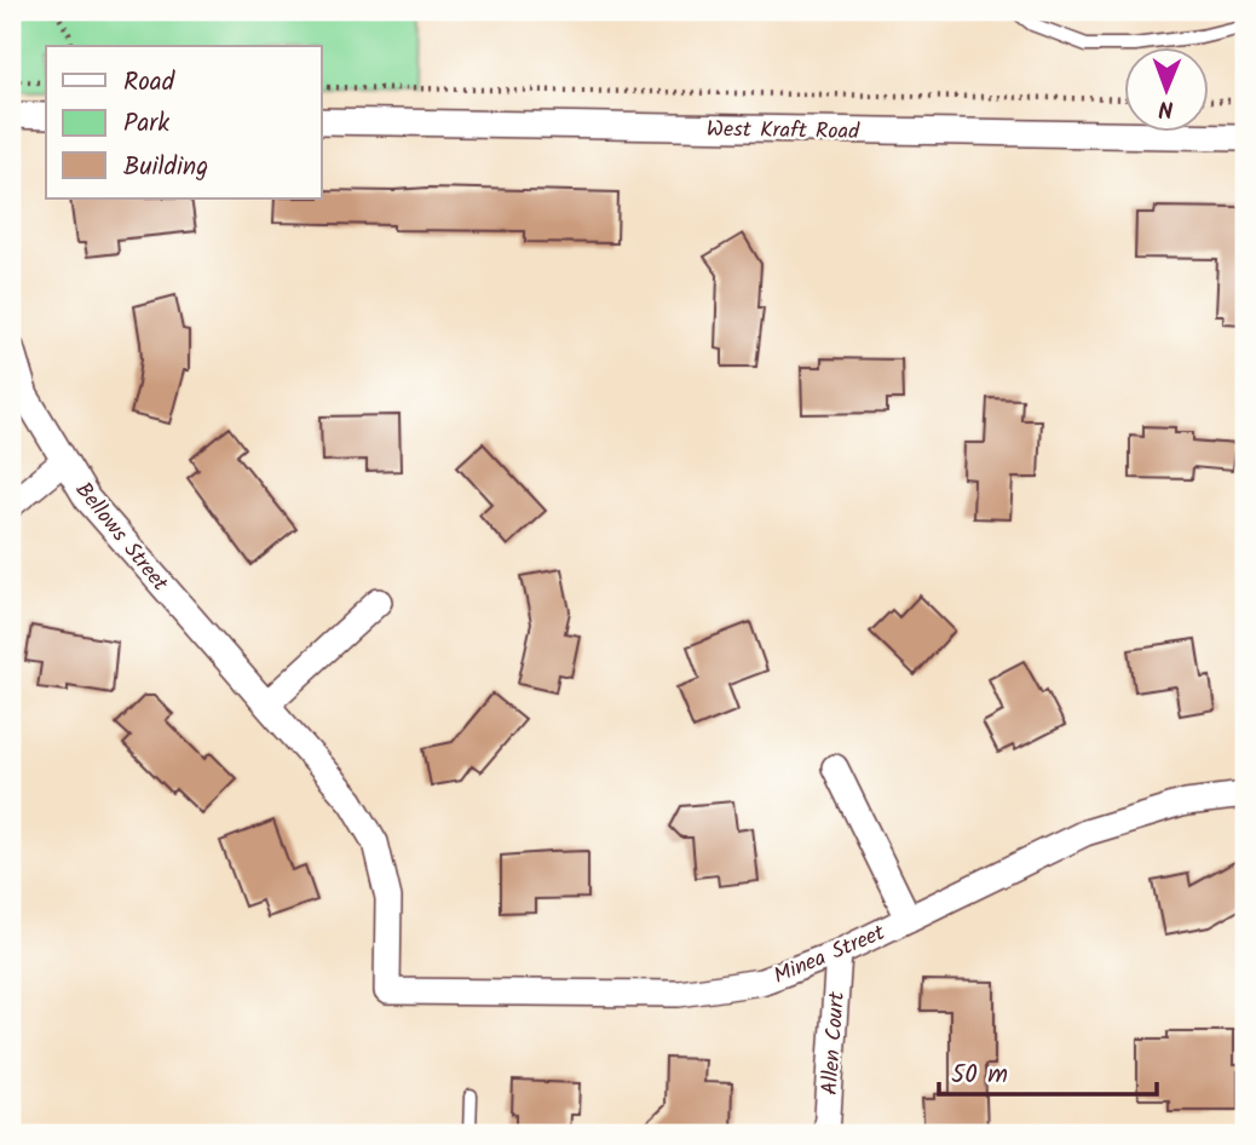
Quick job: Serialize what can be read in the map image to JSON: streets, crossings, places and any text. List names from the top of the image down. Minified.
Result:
{"streets":{"street":["West Kraft Road","Bellows Street","Minea Street","Allen Court"]},"crossings":[["Bellows Street","Minea Street"],["Minea Street","Allen Court"]],"legend":["Road","Park","Building"],"scale_bar":"50 m","north":"bottom"}
